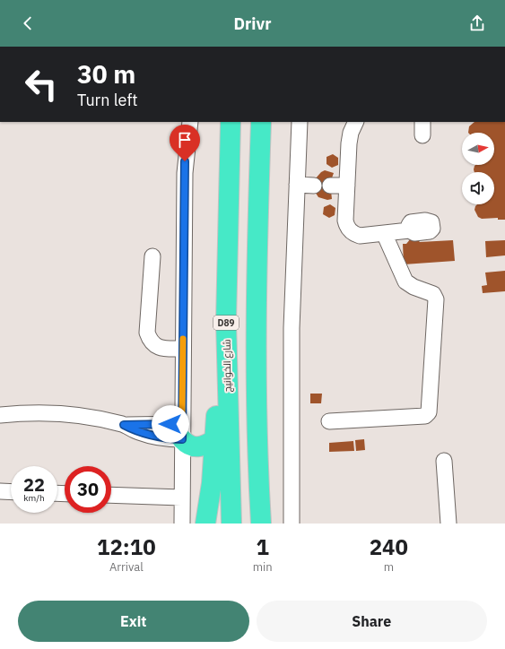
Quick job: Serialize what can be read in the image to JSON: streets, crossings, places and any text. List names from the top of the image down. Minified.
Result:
{"streets":{"highway":["D89","شارع الخوانيج"]},"north":"right","page":{"header":"Drivr","turn":["30 m","Turn left"],"speed":"22 km/h","limit":"30","eta":["12:10","Arrival","1","min","240","m"],"buttons":["Exit","Share"]}}
